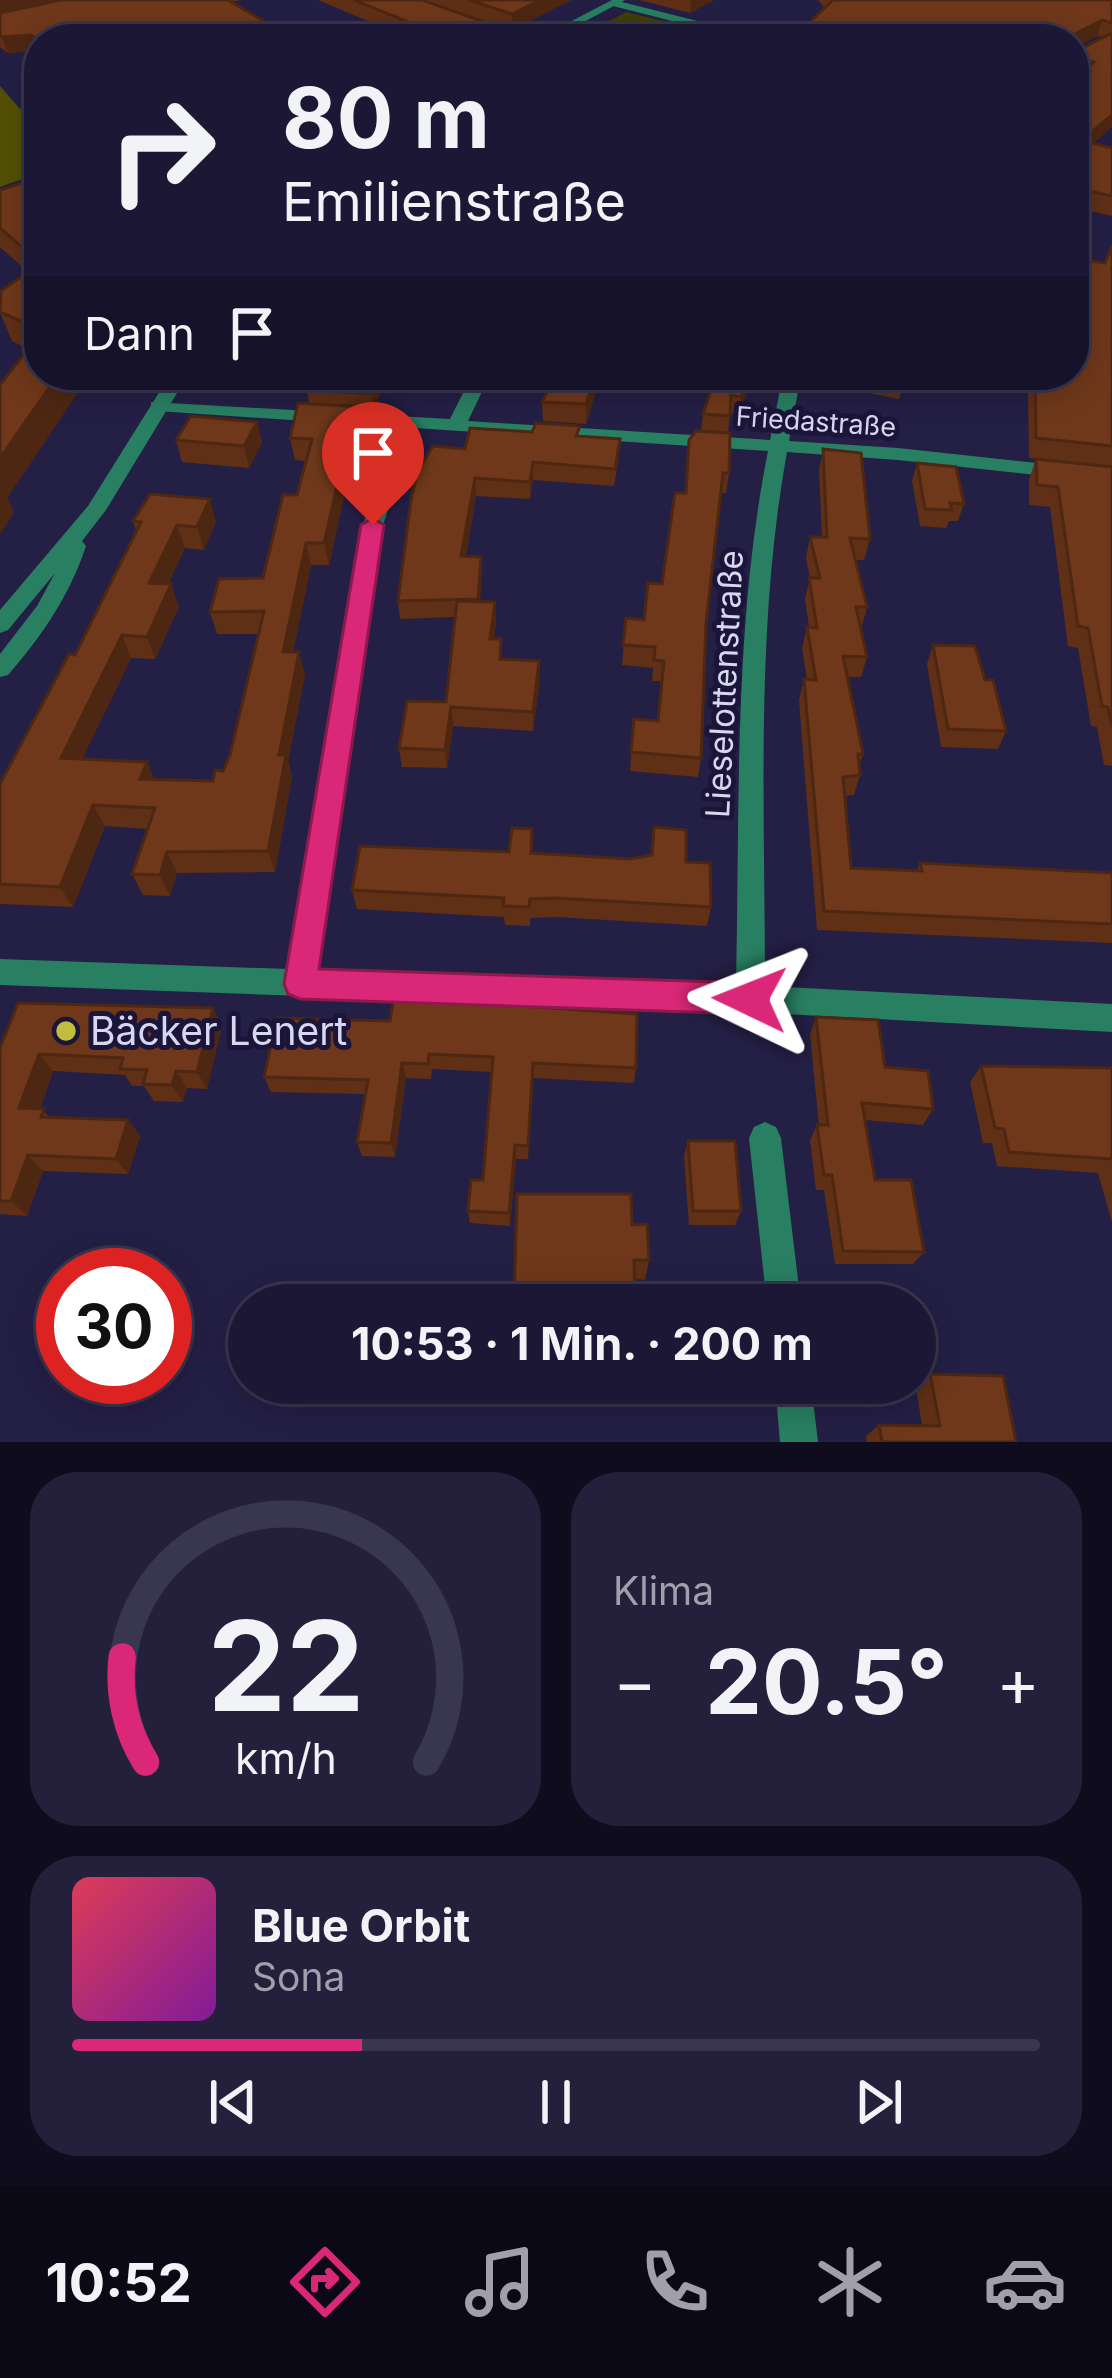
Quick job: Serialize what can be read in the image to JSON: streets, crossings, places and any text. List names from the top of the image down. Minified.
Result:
{"streets":{"street":["Friedastraße","Lieselottenstraße"]},"crossings":[["Friedastraße","Lieselottenstraße"]],"places":["Bäcker Lenert"],"page":{"turn":["80 m","Emilienstraße"],"then":"Dann","limit":"30","trip":"10:53 · 1 Min. · 200 m","tile":"Klima","heat":["−","20.5°","+"],"song":["Blue Orbit","Sona"],"tabs":"10:52","gauge":["22","km/h"]}}
